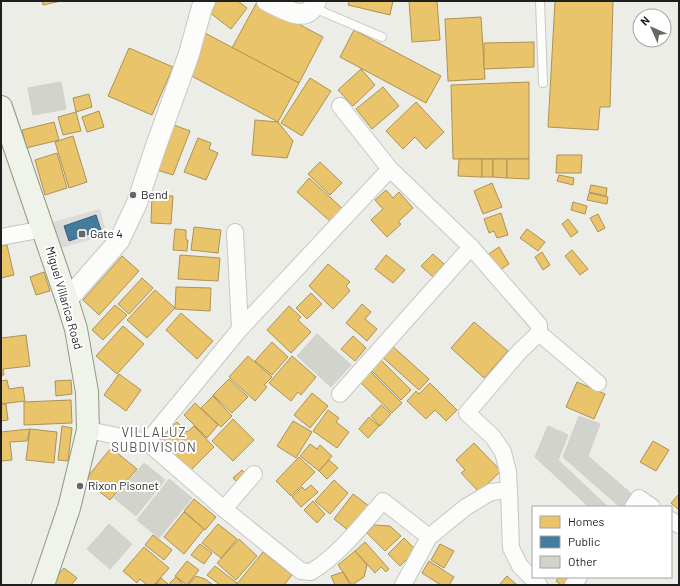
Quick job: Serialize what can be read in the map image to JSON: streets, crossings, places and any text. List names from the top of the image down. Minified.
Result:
{"streets":{"main road":["Miguel Villarica Road"]},"districts":["VILLALUZ SUBDIVISION"],"places":{"other":["Bend","Rixon Pisonet"],"transit":["Gate 4"]},"legend":["Homes","Public","Other"],"north":"top left"}
